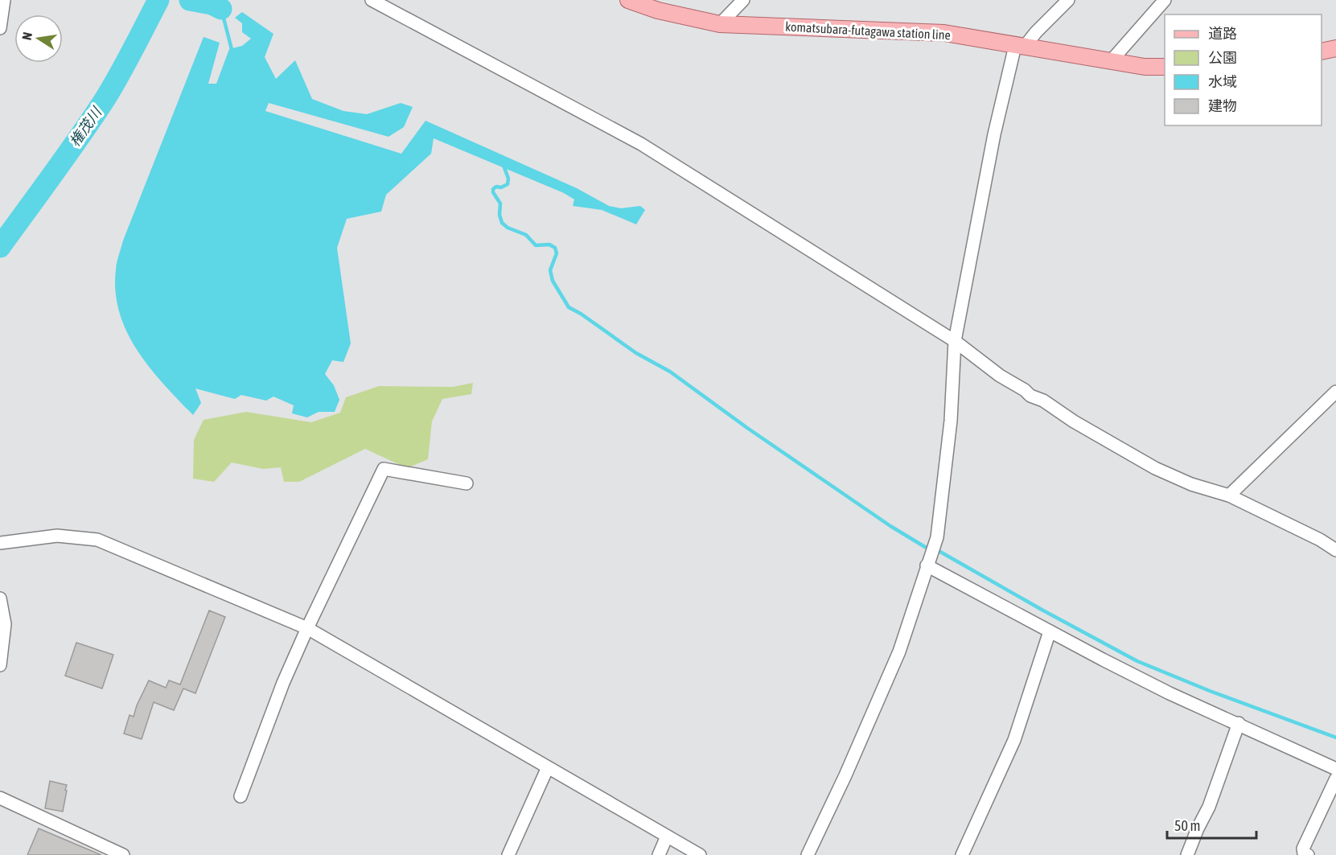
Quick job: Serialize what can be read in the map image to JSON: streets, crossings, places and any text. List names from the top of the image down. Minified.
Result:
{"streets":{"main road":["komatsubara-futagawa station line"]},"water":["権茂川"],"legend":["道路","公園","水域","建物"],"scale_bar":"50 m","north":"left"}
